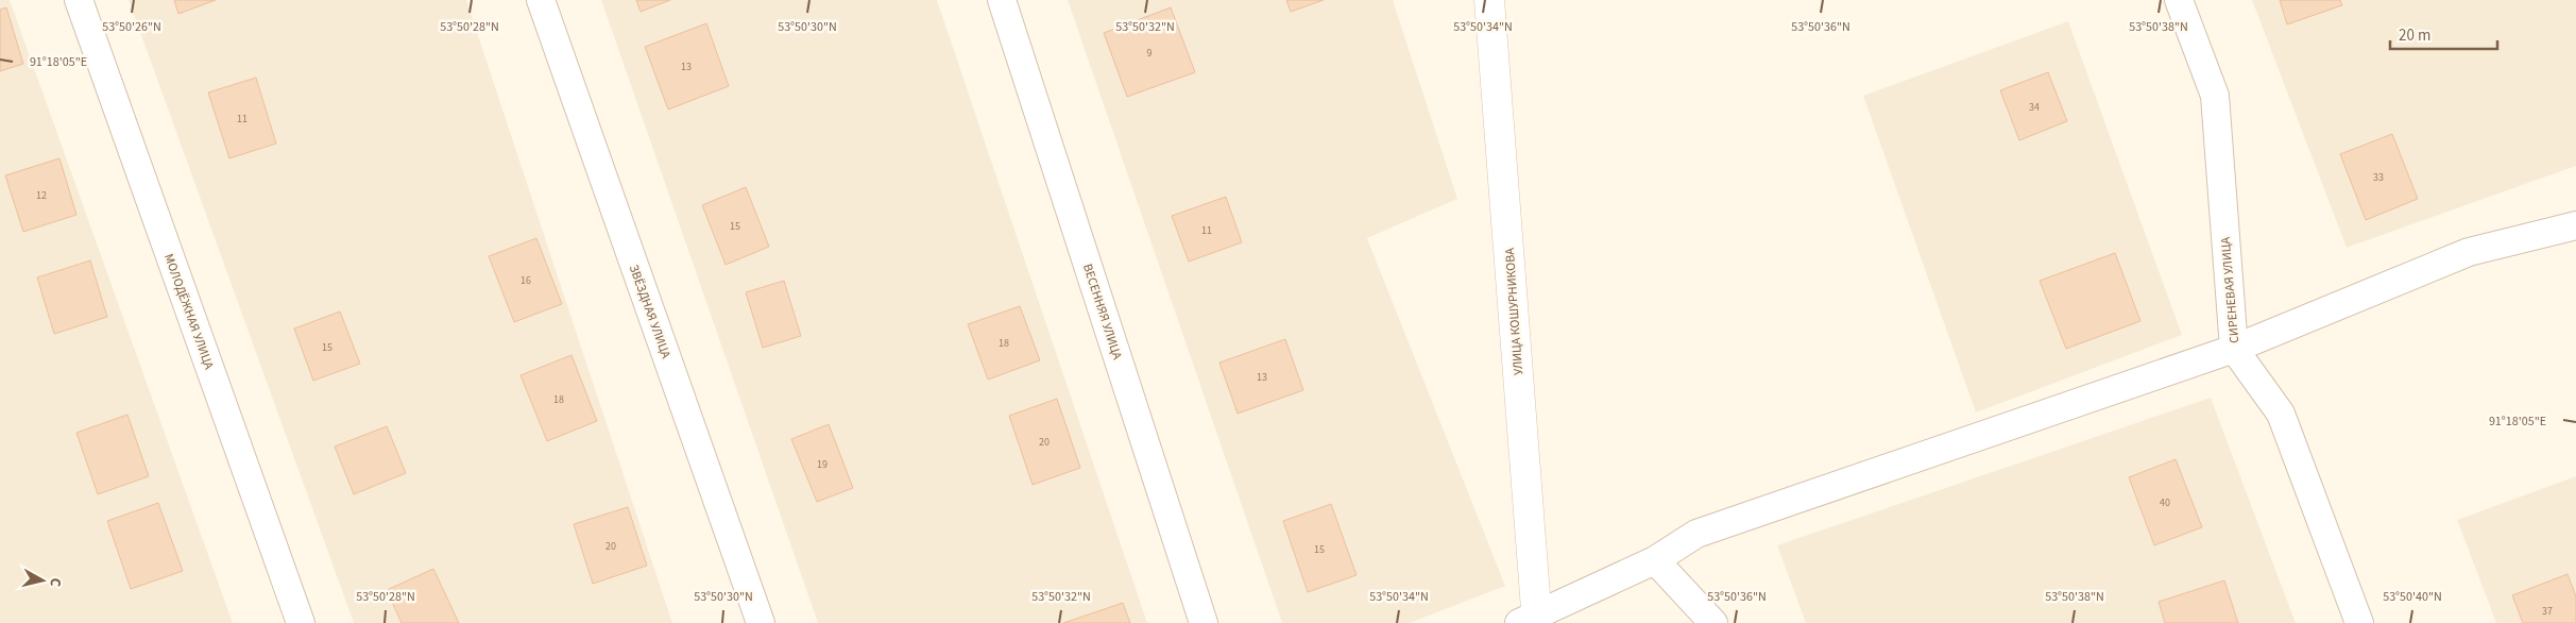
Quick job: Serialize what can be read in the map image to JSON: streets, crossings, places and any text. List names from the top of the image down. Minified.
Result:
{"streets":{"main road":["УЛИЦА КОШУРНИКОВА"],"street":["СИРЕНЕВАЯ УЛИЦА","МОЛОДЁЖНАЯ УЛИЦА","ЗВЁЗДНАЯ УЛИЦА","ВЕСЕННЯЯ УЛИЦА"]},"house_numbers":["9","13","34","11","33","12","15","11","16","18","15","13","18","20","19","40","20","15","37"],"scale_bar":"20 m","north":"right","coordinates":["53°50'26\"N","53°50'28\"N","53°50'30\"N","53°50'32\"N","53°50'34\"N","53°50'36\"N","53°50'38\"N","91°18'05\"E","53°50'40\"N"]}
